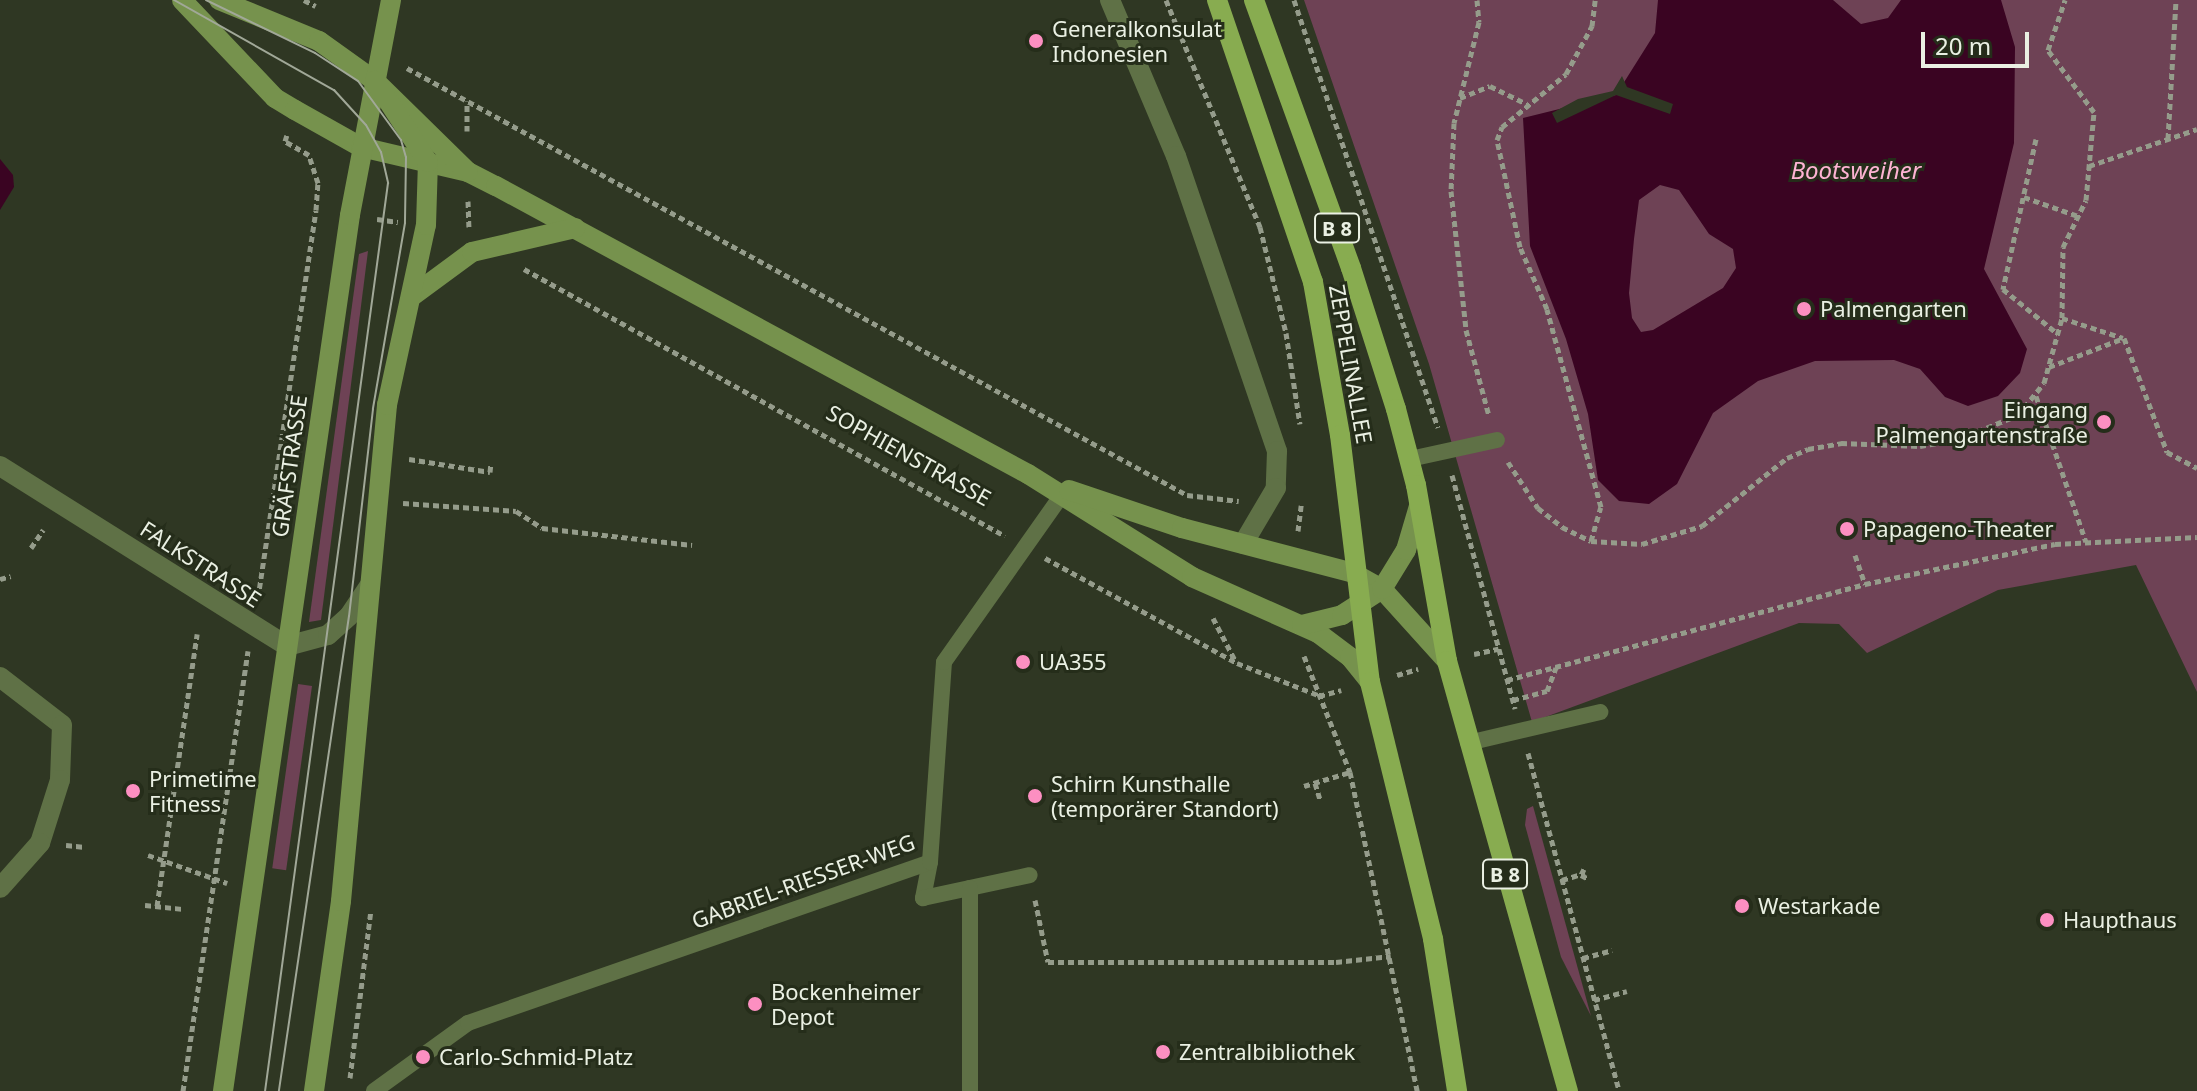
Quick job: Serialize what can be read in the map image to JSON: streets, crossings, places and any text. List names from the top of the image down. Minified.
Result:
{"streets":{"main road":["B 8","ZEPPELINALLEE"],"street":["SOPHIENSTRASSE","GRÄFSTRASSE","FALKSTRASSE"],"lane":["GABRIEL-RIESSER-WEG"]},"crossings":[["ZEPPELINALLEE","SOPHIENSTRASSE"],["SOPHIENSTRASSE","GRÄFSTRASSE"],["SOPHIENSTRASSE","GABRIEL-RIESSER-WEG"],["GRÄFSTRASSE","FALKSTRASSE"]],"water":["Bootsweiher"],"places":["Generalkonsulat Indonesien","Palmengarten","Eingang Palmengartenstraße","Papageno-Theater","UA355","Primetime Fitness","Schirn Kunsthalle (temporärer Standort)","Westarkade","Haupthaus","Bockenheimer Depot","Zentralbibliothek","Carlo-Schmid-Platz"],"scale_bar":"20 m"}
